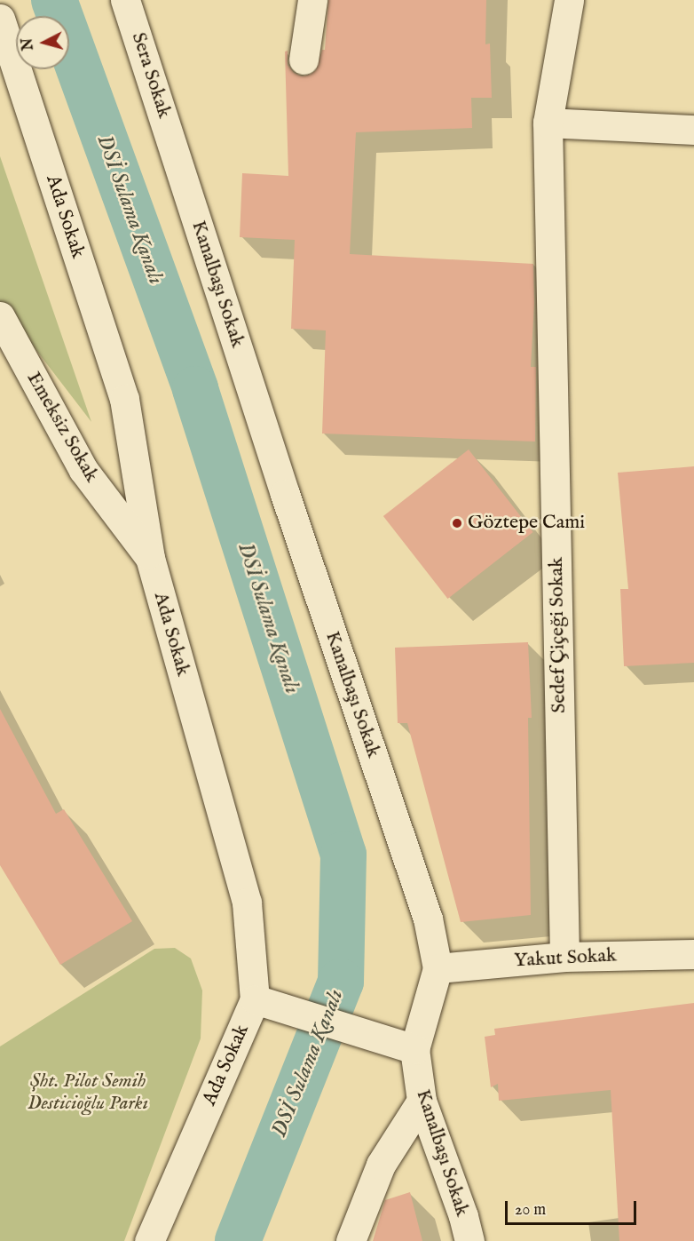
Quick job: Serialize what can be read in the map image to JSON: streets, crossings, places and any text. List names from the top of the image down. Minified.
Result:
{"streets":{"street":["Sera Sokak","Ada Sokak","Kanalbaşı Sokak","Emeksiz Sokak","Sedef Çiçeği Sokak","Yakut Sokak"]},"crossings":[["Sera Sokak","Kanalbaşı Sokak"],["Ada Sokak","Emeksiz Sokak"],["Kanalbaşı Sokak","Yakut Sokak"],["Sedef Çiçeği Sokak","Yakut Sokak"]],"water":["DSİ Sulama Kanalı"],"parks":["Şht. Pilot Semih Desticioğlu Parkı"],"places":["Göztepe Cami"],"scale_bar":"20 m","north":"left"}
